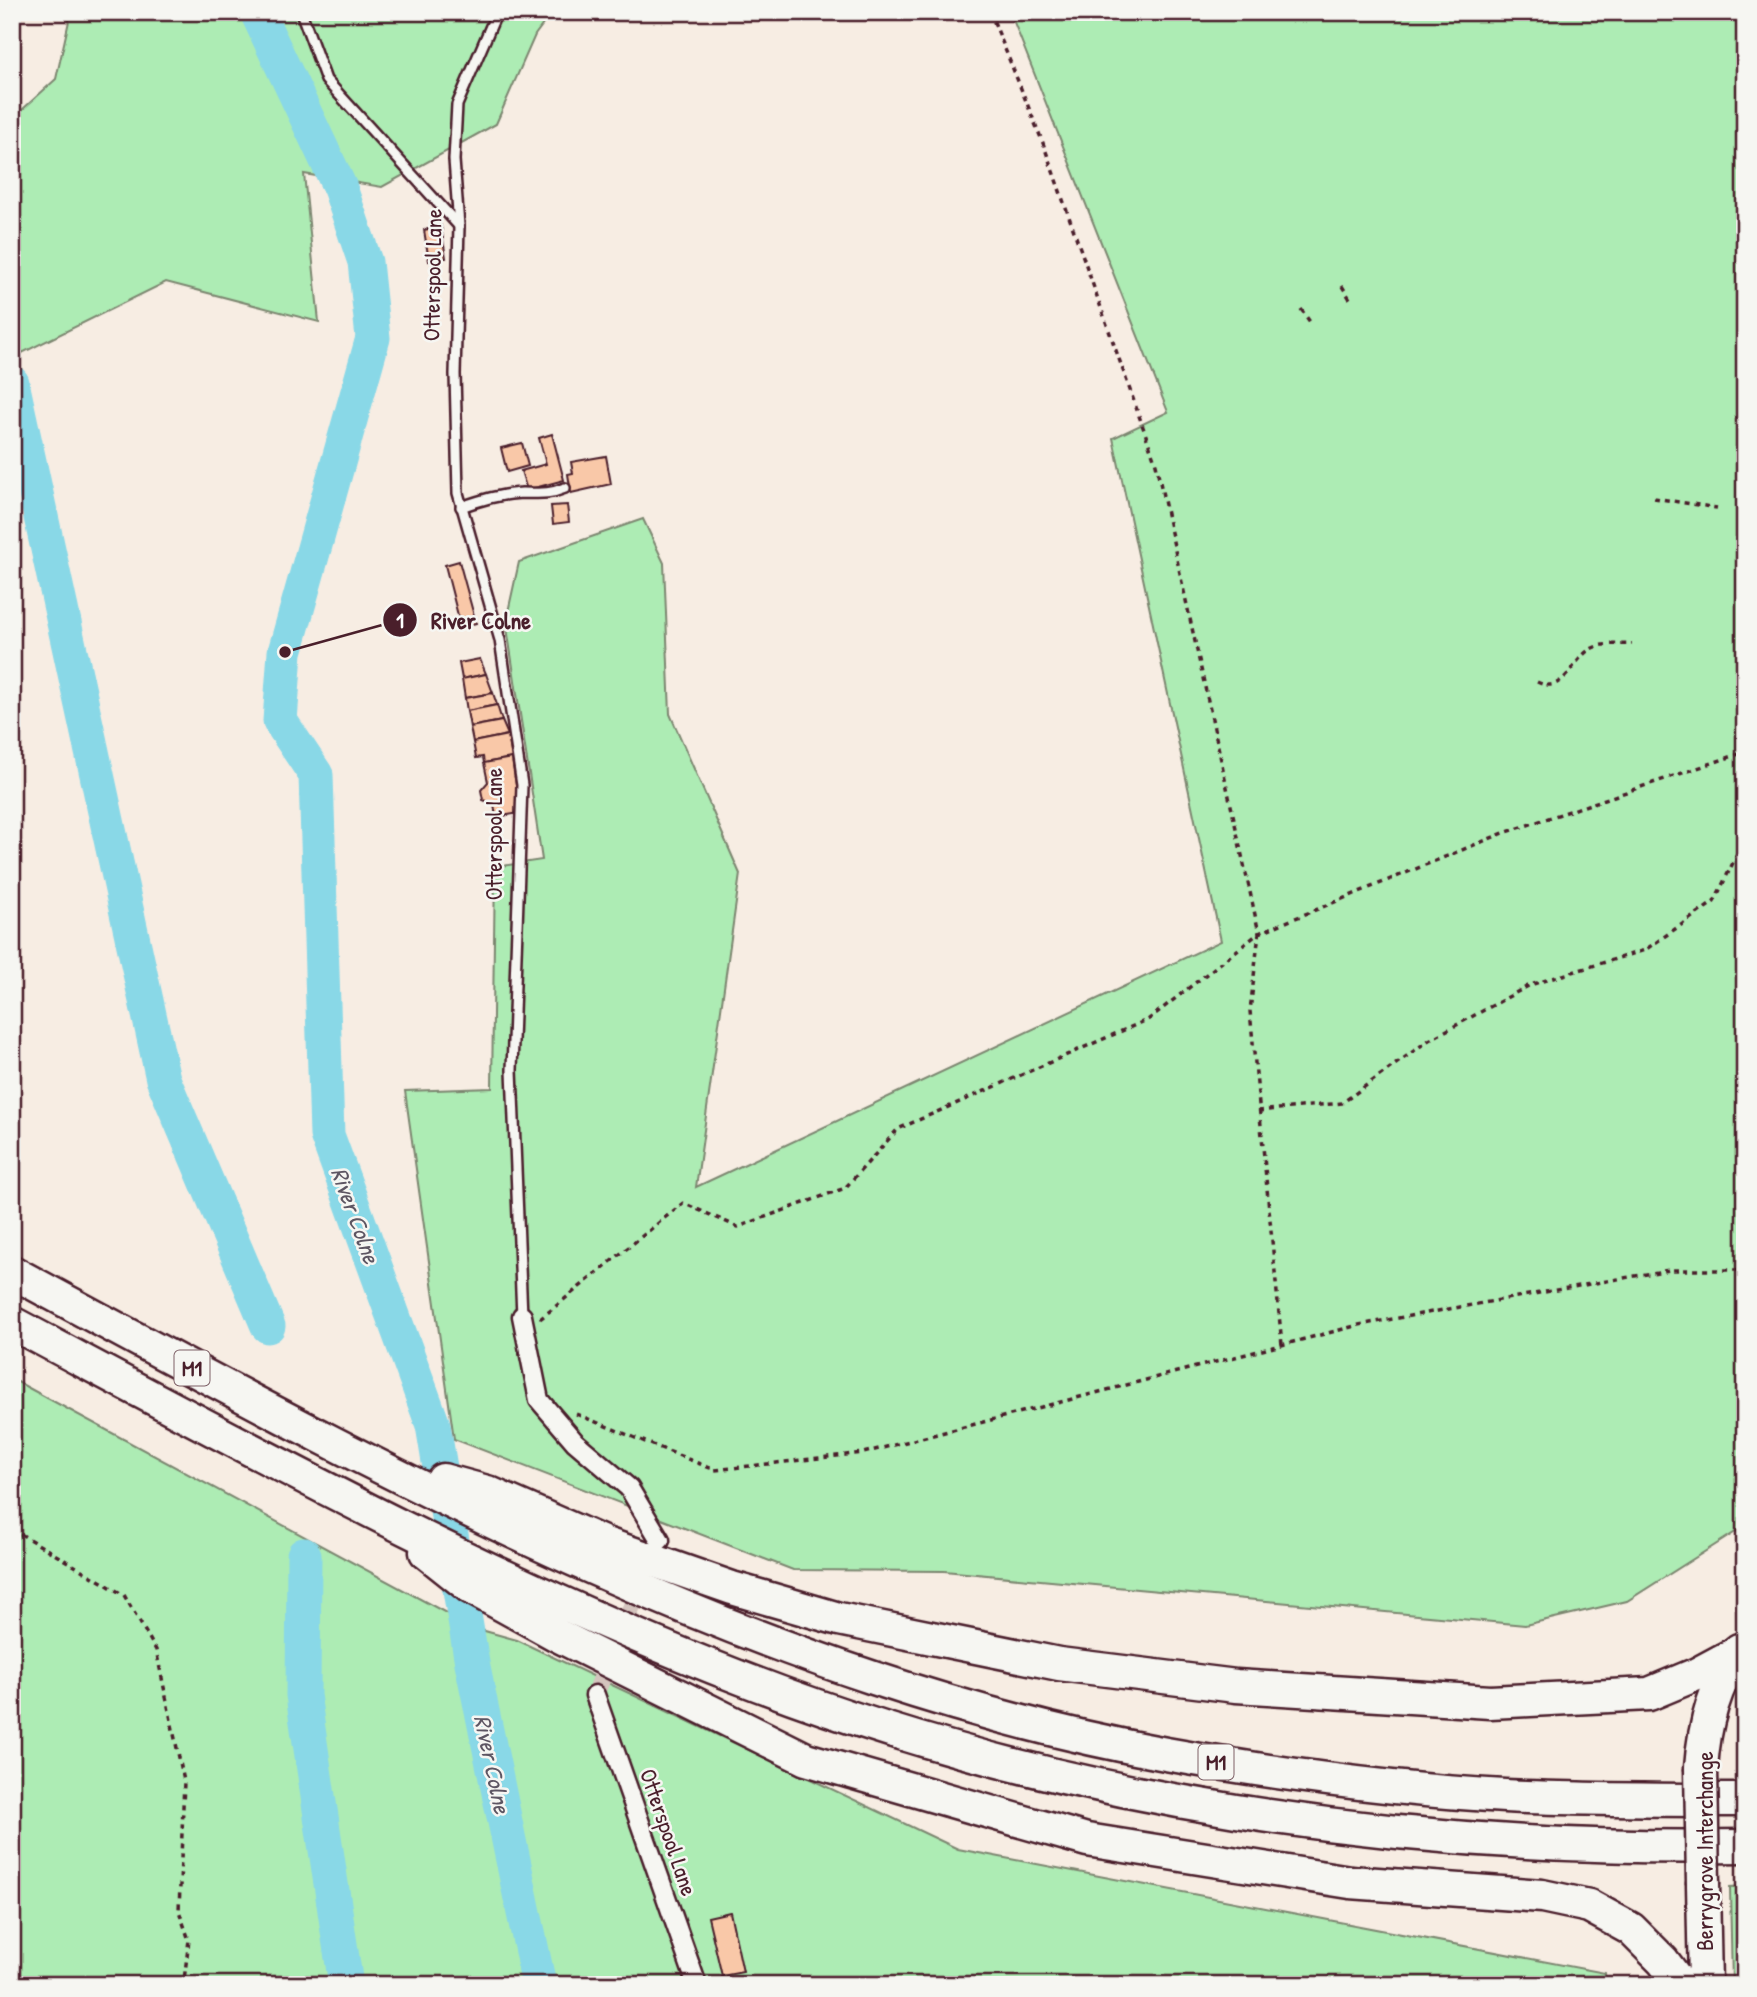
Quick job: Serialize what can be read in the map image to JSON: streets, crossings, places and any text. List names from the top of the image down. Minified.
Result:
{"streets":{"highway":["M1","Berrygrove Interchange"],"street":["Otterspool Lane"]},"crossings":[["M1","Berrygrove Interchange"]],"water":["River Colne"],"places":["River Colne"]}
